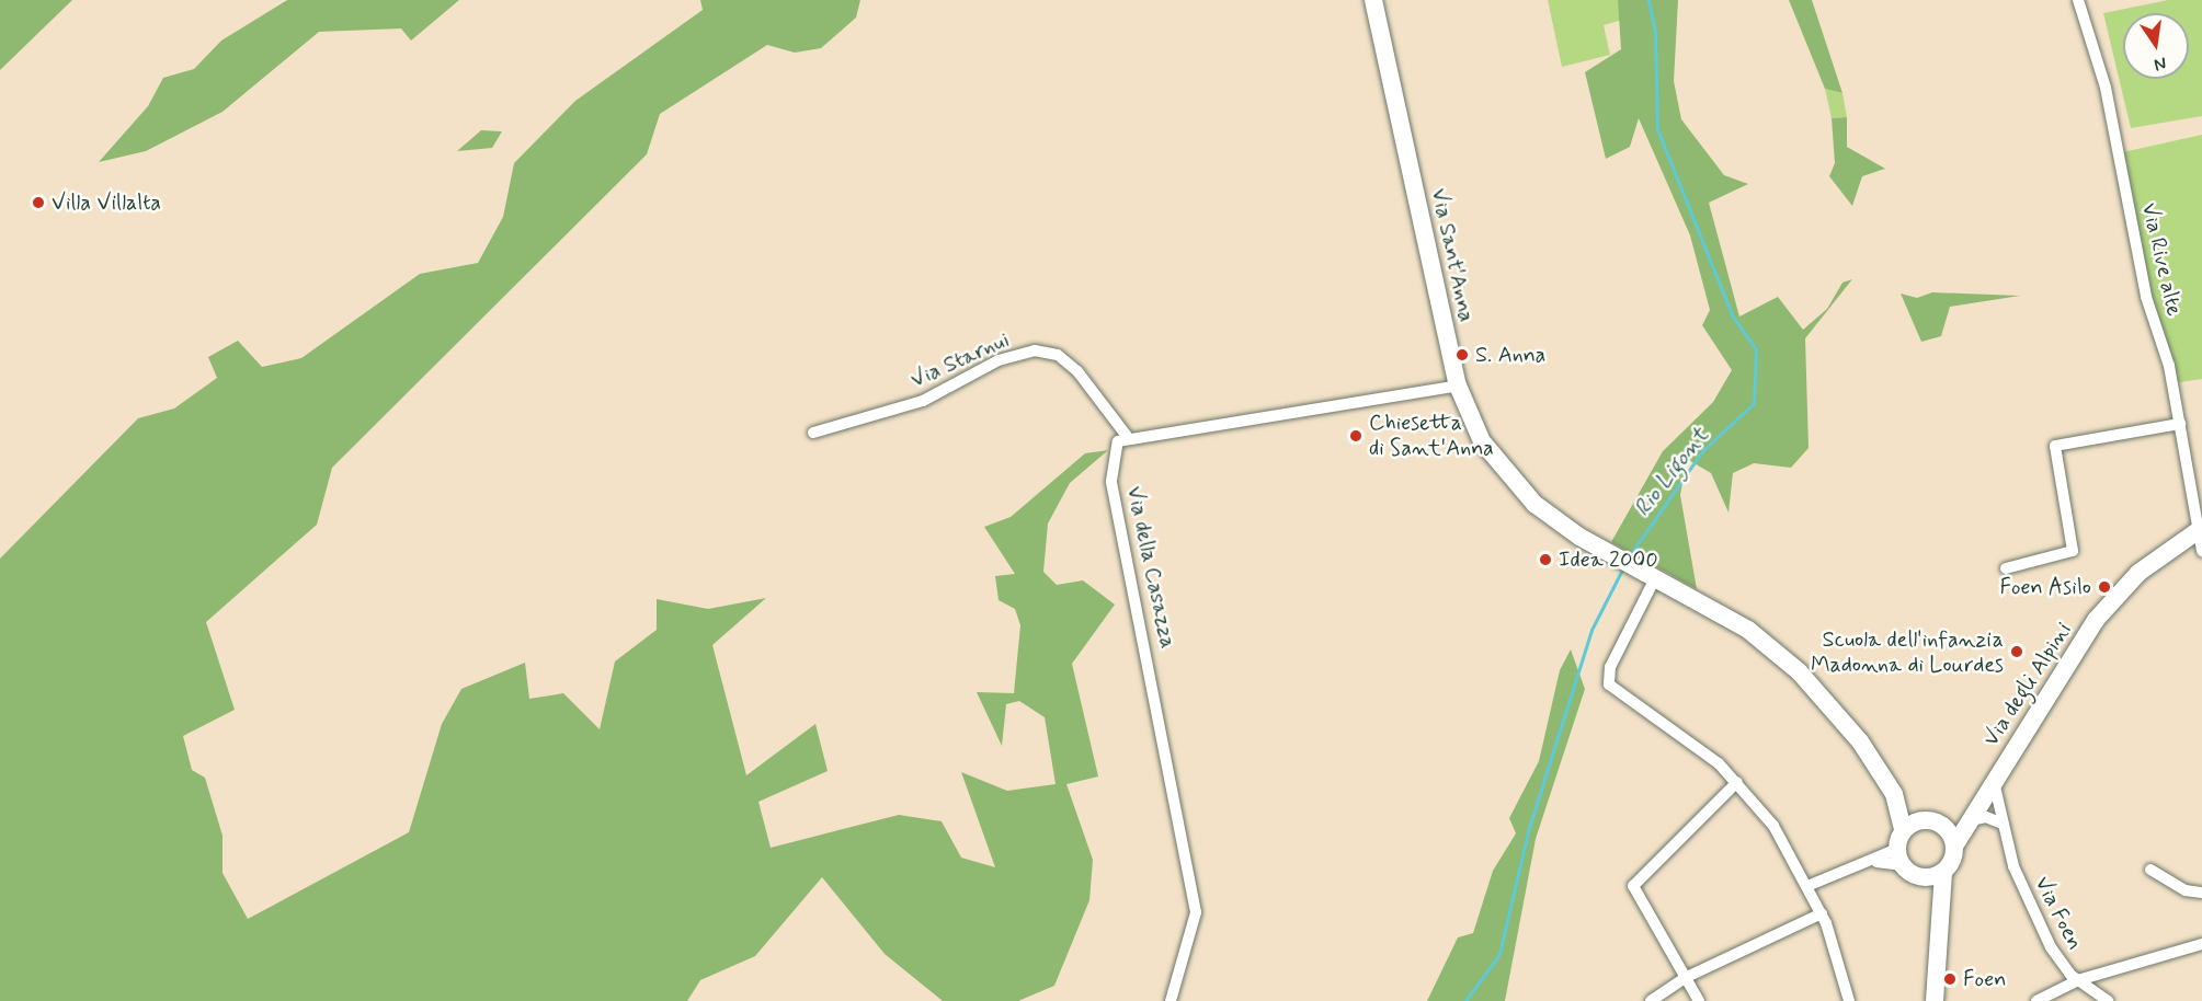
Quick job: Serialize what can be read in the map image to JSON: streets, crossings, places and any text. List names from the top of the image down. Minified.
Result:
{"streets":{"main road":["Via Sant'Anna","Via degli Alpini"],"street":["Via Rive alte","Via Starnui","Via della Casazza","Via Foen"]},"crossings":[["Via Sant'Anna","Via degli Alpini"],["Via Rive alte","Via degli Alpini"],["Via Starnui","Via della Casazza"],["Via degli Alpini","Via Foen"]],"water":["Rio Ligont"],"places":["Villa Villalta","S. Anna","Chiesetta di Sant'Anna","Idea 2000","Foen Asilo","Scuola dell'infanzia Madonna di Lourdes","Foen"],"north":"bottom"}
